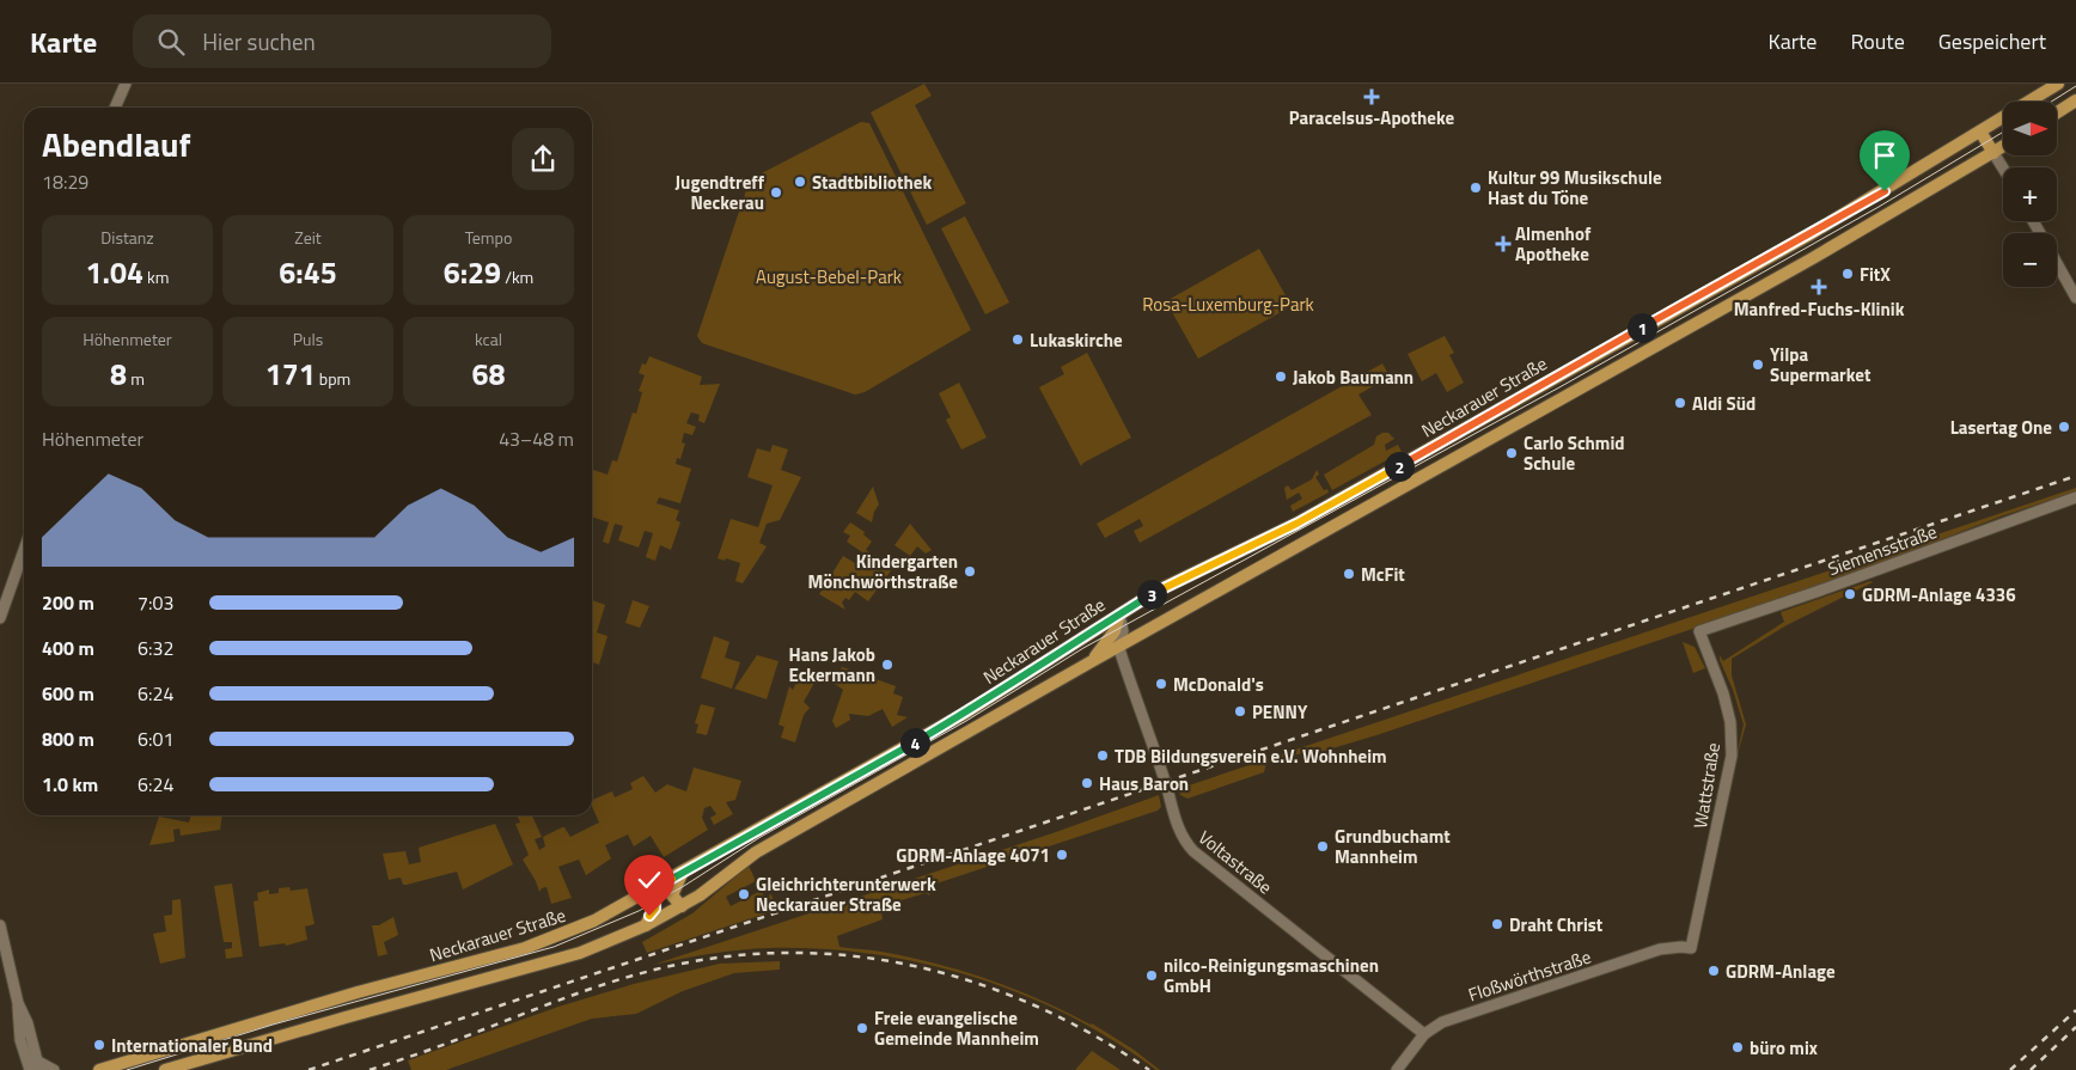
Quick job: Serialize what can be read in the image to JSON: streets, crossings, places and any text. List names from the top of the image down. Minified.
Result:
{"streets":{"main road":["Neckarauer Straße"],"street":["Siemensstraße","Wattstraße","Voltastraße","Floßwörthstraße"]},"crossings":[["Neckarauer Straße","Voltastraße"],["Siemensstraße","Wattstraße"],["Wattstraße","Floßwörthstraße"],["Voltastraße","Floßwörthstraße"]],"parks":["August-Bebel-Park","Rosa-Luxemburg-Park"],"places":{"health":["Paracelsus-Apotheke","Almenhof Apotheke","Manfred-Fuchs-Klinik"],"other":["Stadtbibliothek","Kultur 99 Musikschule Hast du Töne","Jugendtreff Neckerau","FitX","Lukaskirche","Yilpa Supermarket","Jakob Baumann","Aldi Süd","Lasertag One","Carlo Schmid Schule","Kindergarten Mönchwörthstraße","McFit","GDRM-Anlage 4336","Hans Jakob Eckermann","McDonald's","PENNY","TDB Bildungsverein e.V. Wohnheim","Haus Baron","Grundbuchamt Mannheim","GDRM-Anlage 4071","Gleichrichterunterwerk Neckarauer Straße","Draht Christ","GDRM-Anlage","nilco-Reinigungsmaschinen GmbH","Freie evangelische Gemeinde Mannheim","Internationaler Bund","büro mix"]},"north":"right","page":{"header":"Karte","search":"Hier suchen","nav":["Karte","Route","Gespeichert"],"map_buttons":["+","−"],"heading":["Abendlauf","18:29"],"stats":[["Distanz","1.04 km"],["Zeit","6:45"],["Tempo","6:29 /km"],["Höhenmeter","8 m"],["Puls","171 bpm"],["kcal","68"]],"pins":["1","2","3","4"],"chart":["Höhenmeter","43–48 m"],"list":[{"name":"200 m","note":"7:03"},{"name":"400 m","note":"6:32"},{"name":"600 m","note":"6:24"},{"name":"800 m","note":"6:01"},{"name":"1.0 km","note":"6:24"}]}}
